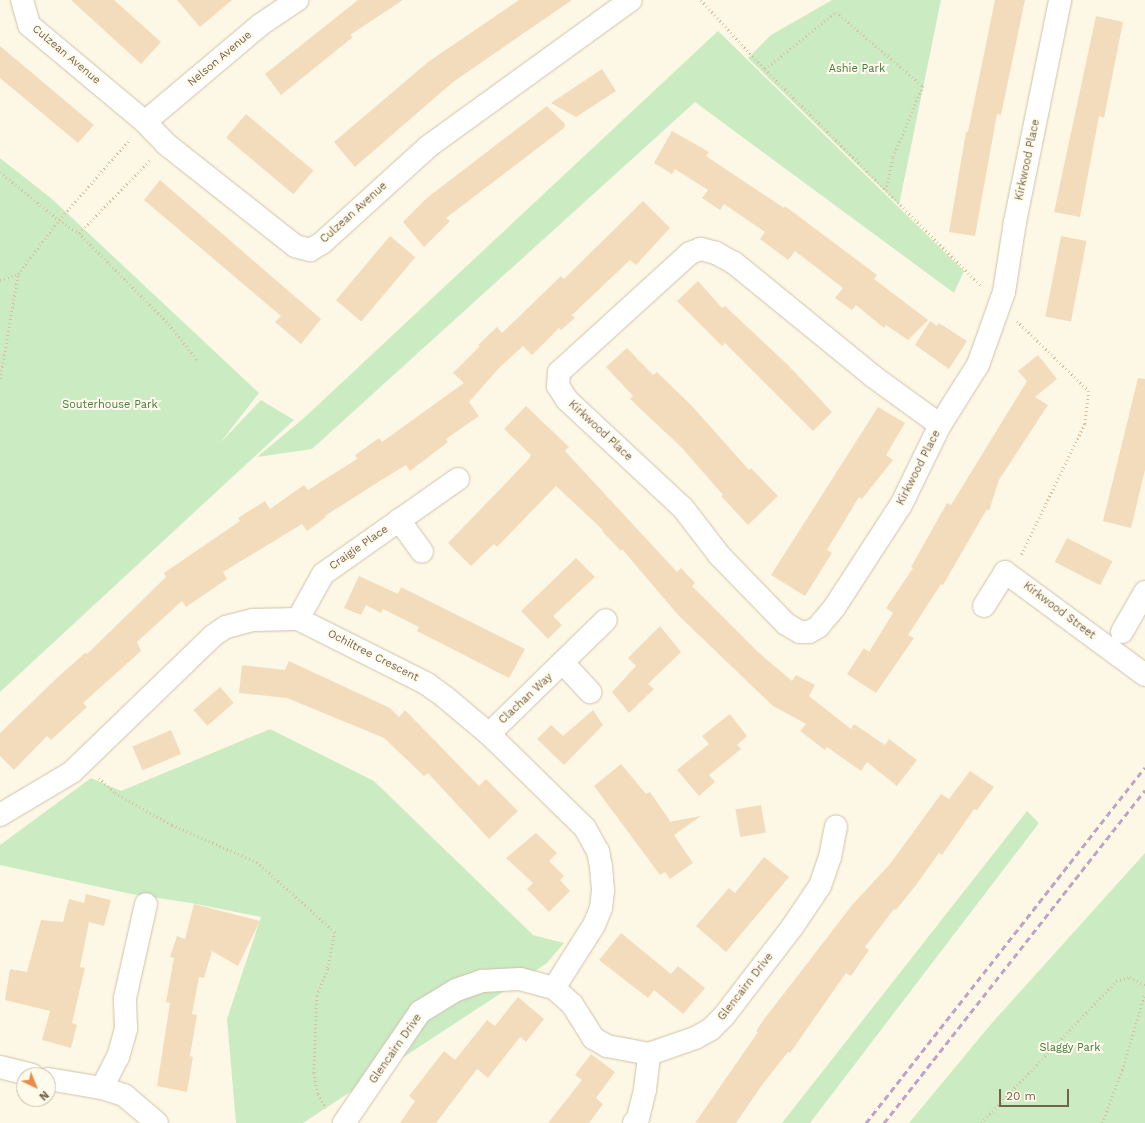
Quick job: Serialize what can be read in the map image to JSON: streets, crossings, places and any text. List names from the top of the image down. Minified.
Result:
{"streets":{"street":["Culzean Avenue","Nelson Avenue","Kirkwood Place","Craigie Place","Kirkwood Street","Ochiltree Crescent","Clachan Way","Glencairn Drive"]},"crossings":[["Culzean Avenue","Nelson Avenue"],["Craigie Place","Ochiltree Crescent"],["Ochiltree Crescent","Clachan Way"],["Ochiltree Crescent","Glencairn Drive"]],"parks":["Ashie Park","Souterhouse Park","Slaggy Park"],"scale_bar":"20 m","north":"bottom right"}
